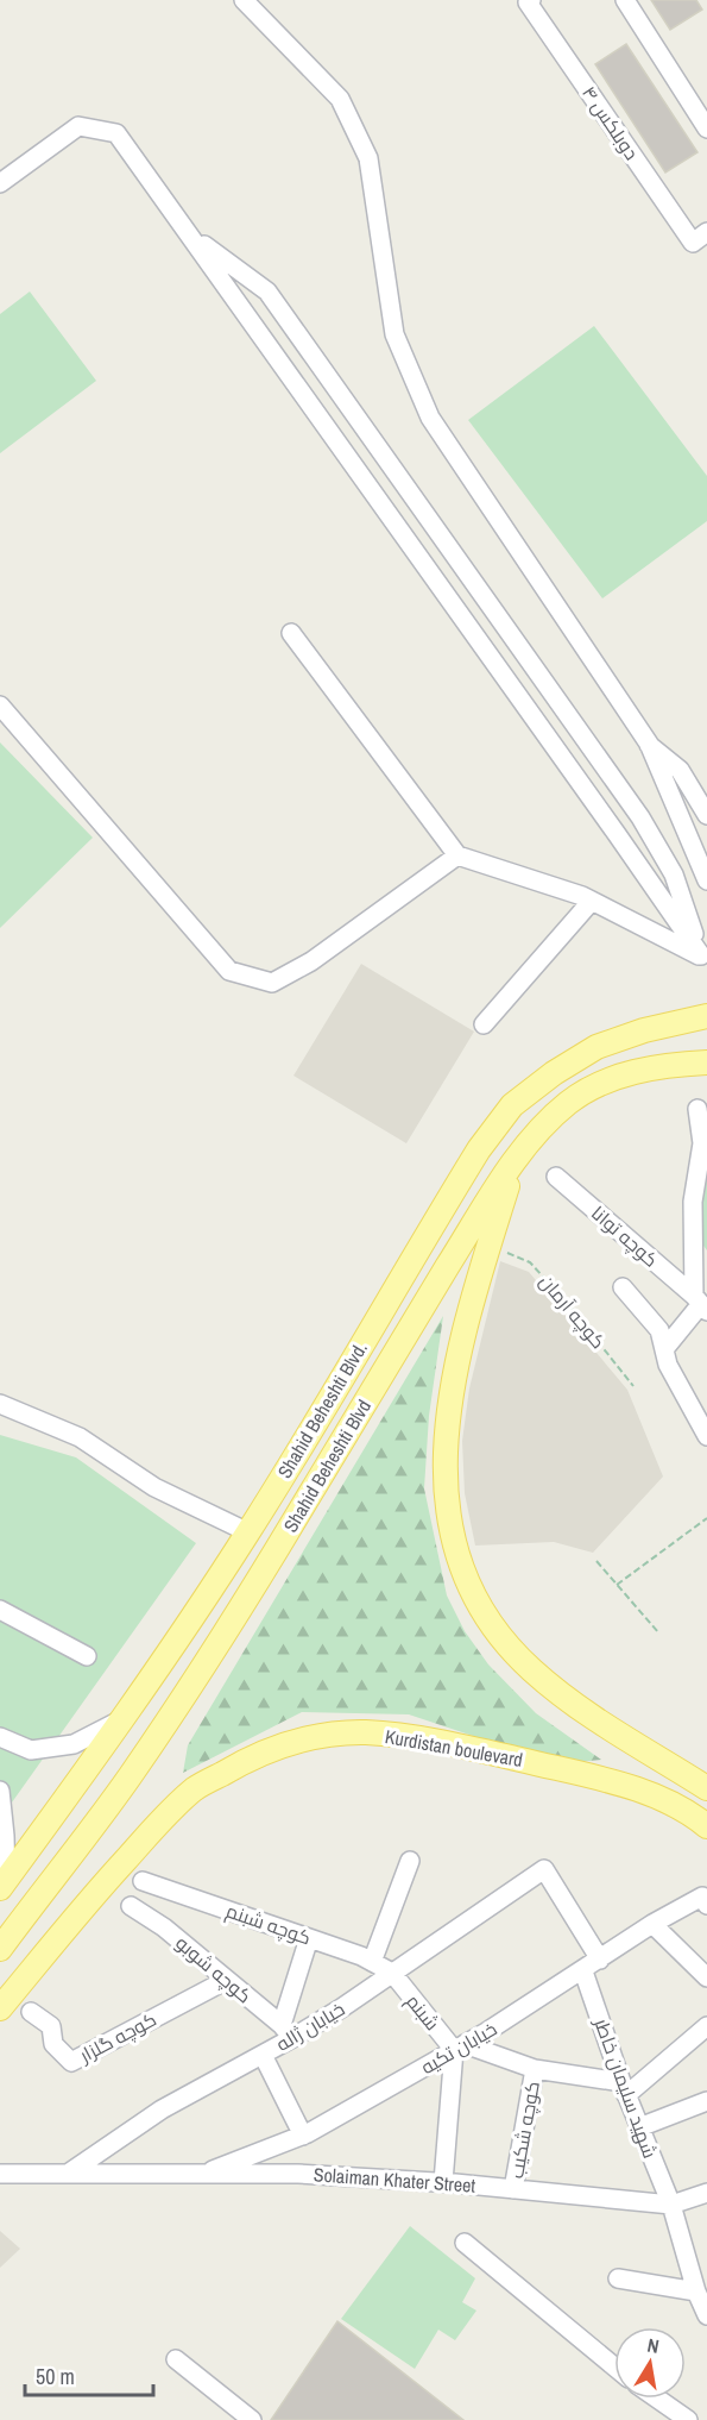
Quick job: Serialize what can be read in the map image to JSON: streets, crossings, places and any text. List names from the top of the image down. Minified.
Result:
{"streets":{"main road":["Shahid Beheshti Blvd.","Shahid Beheshti Blvd","Kurdistan boulevard"],"street":["دوبلکس ۴","کوچه توانا","کوچه شبنم","کوچه شوبو","شبنم","خیابان ژاله","کوچه گلزار","خیابان تکیه","شهید سلیمان خاطر","کوچه شکیب","Solaiman Khater Street"],"path":["کوچه آرمان"]},"crossings":[["کوچه شبنم","شبنم"],["کوچه شبنم","خیابان ژاله"],["کوچه شوبو","خیابان ژاله"],["کوچه شوبو","کوچه گلزار"],["شبنم","خیابان ژاله"],["شبنم","خیابان تکیه"],["خیابان ژاله","خیابان تکیه"],["خیابان ژاله","Solaiman Khater Street"],["خیابان تکیه","شهید سلیمان خاطر"],["خیابان تکیه","Solaiman Khater Street"],["شهید سلیمان خاطر","Solaiman Khater Street"],["کوچه شکیب","Solaiman Khater Street"]],"scale_bar":"50 m","north":"top"}
